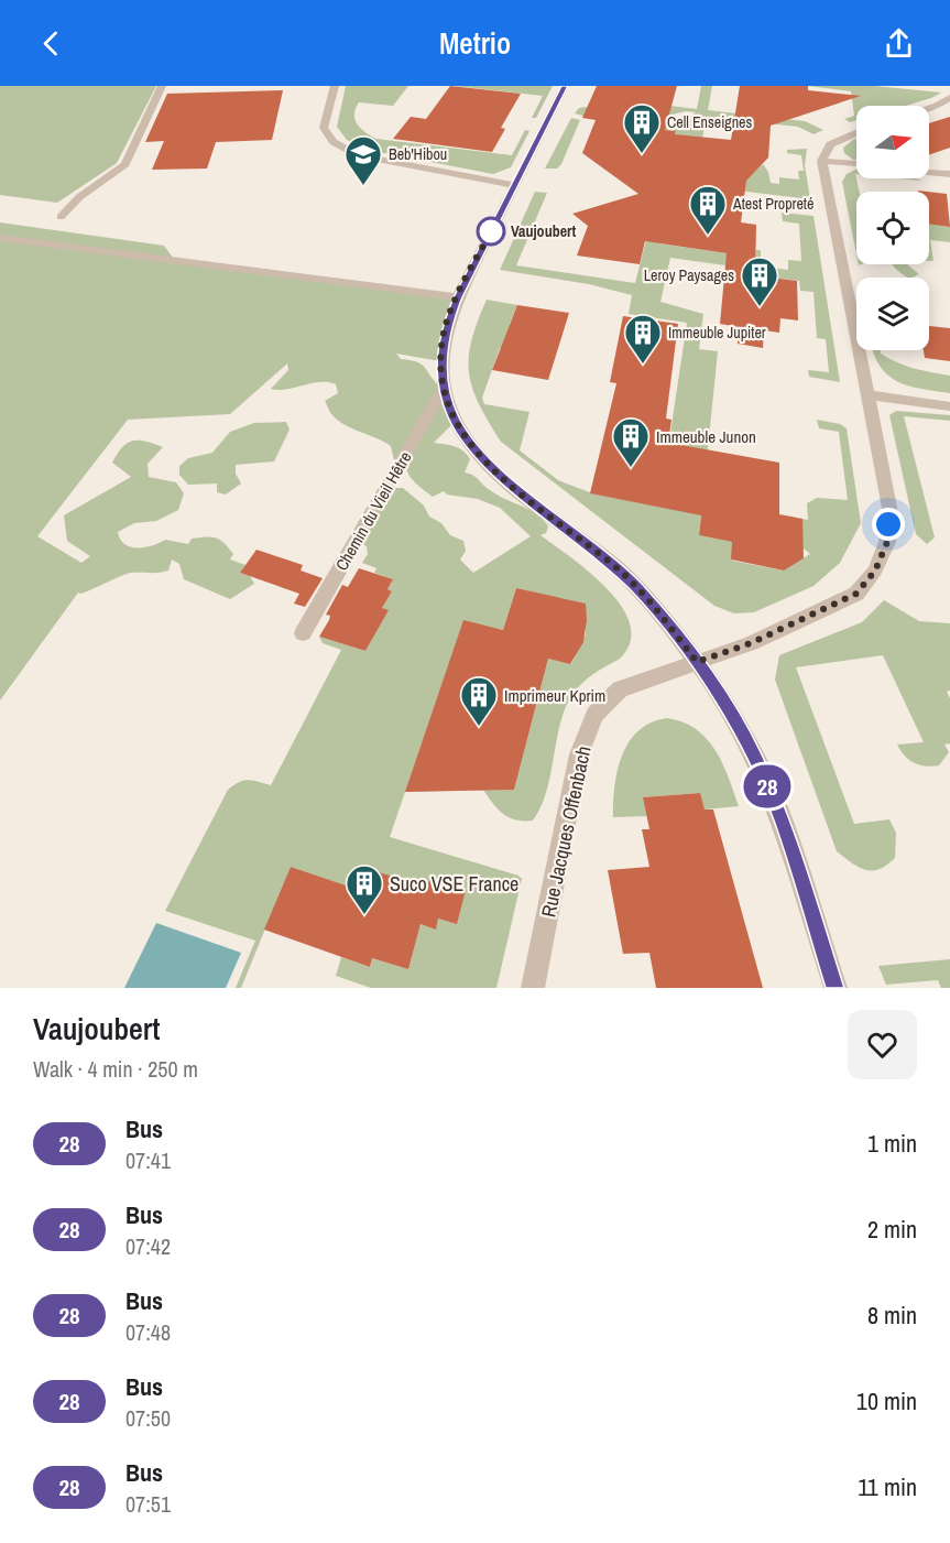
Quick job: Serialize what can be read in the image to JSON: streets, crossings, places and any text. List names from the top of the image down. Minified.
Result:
{"streets":{"street":["Chemin du Vieil Hêtre","Rue Jacques Offenbach"]},"places":{"building":["Cell Enseignes","Atest Propreté","Leroy Paysages","Immeuble Jupiter","Immeuble Junon","Imprimeur Kprim","Suco VSE France"],"school or university":["Beb'Hibou"],"other":["Vaujoubert"]},"lines":["bus line 28"],"north":"right","page":{"header":"Metrio","on_map":"28","heading":["Vaujoubert","Walk · 4 min · 250 m"],"list":[{"mark":"28","name":"Bus","note":"07:41","value":"1 min"},{"mark":"28","name":"Bus","note":"07:42","value":"2 min"},{"mark":"28","name":"Bus","note":"07:48","value":"8 min"},{"mark":"28","name":"Bus","note":"07:50","value":"10 min"},{"mark":"28","name":"Bus","note":"07:51","value":"11 min"}]}}
